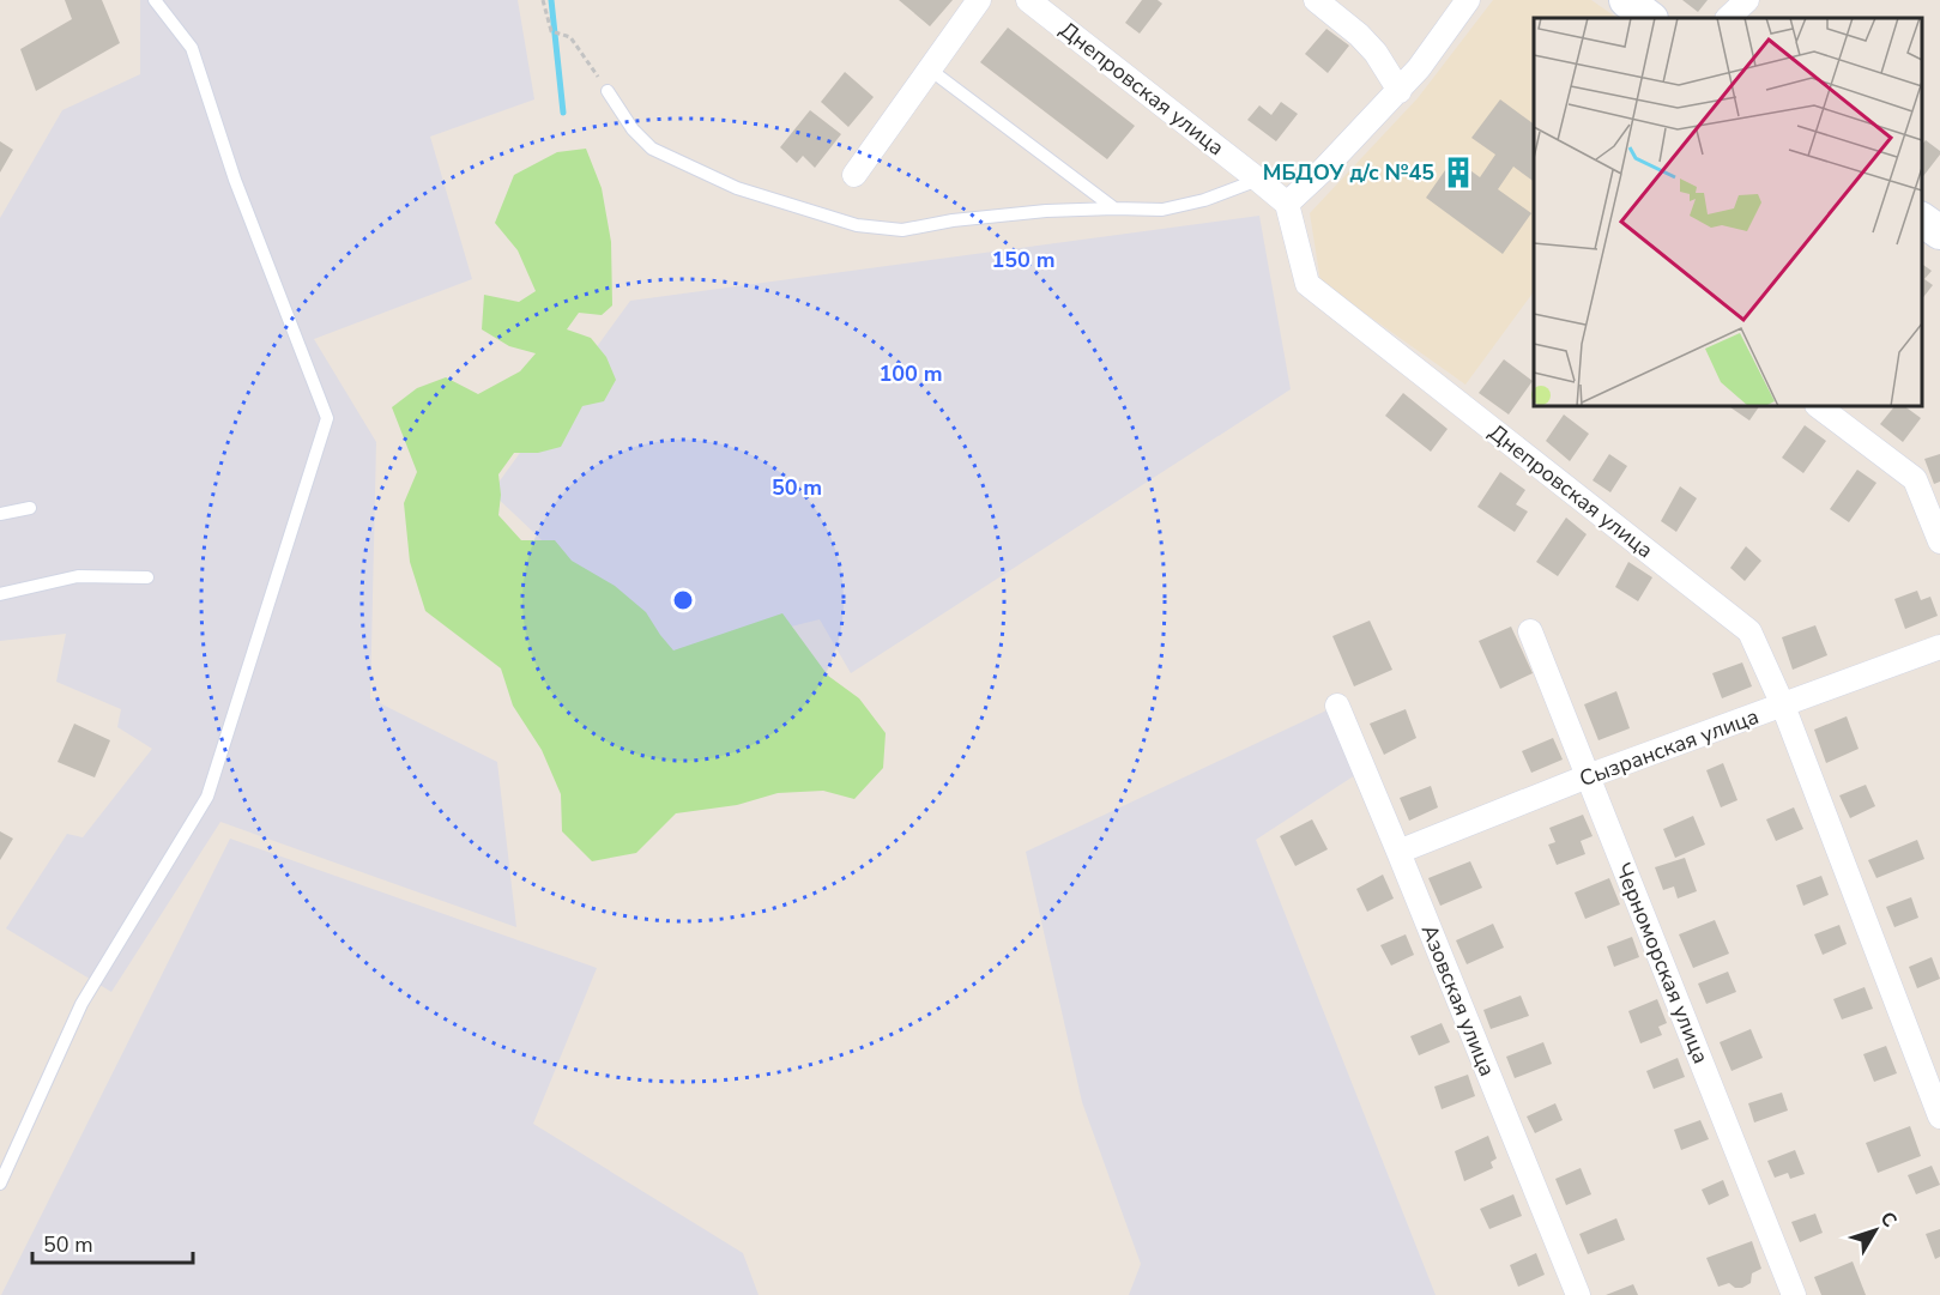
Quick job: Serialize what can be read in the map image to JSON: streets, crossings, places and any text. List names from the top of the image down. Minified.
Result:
{"streets":{"street":["Днепровская улица","Сызранская улица","Черноморская улица","Азовская улица"]},"crossings":[["Днепровская улица","Сызранская улица"],["Сызранская улица","Черноморская улица"],["Сызранская улица","Азовская улица"]],"places":{"building":["МБДОУ д/с №45"]},"scale_bar":"50 m","north":"top right","rings":["150 m","100 m","50 m"]}
